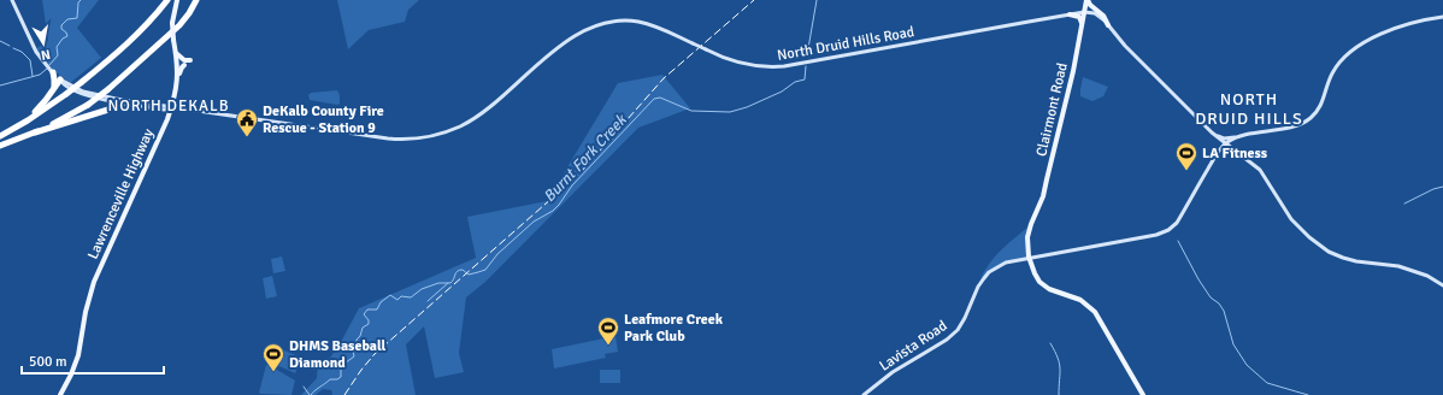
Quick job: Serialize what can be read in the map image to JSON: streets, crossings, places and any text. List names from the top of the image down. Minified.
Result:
{"streets":{"main road":["North Druid Hills Road","Clairmont Road","Lawrenceville Highway","Lavista Road"]},"crossings":[["North Druid Hills Road","Clairmont Road"],["North Druid Hills Road","Lawrenceville Highway"],["Clairmont Road","Lavista Road"]],"districts":["NORTH DRUID HILLS","NORTH DEKALB"],"water":["Burnt Fork Creek"],"places":{"public building":["DeKalb County Fire Rescue - Station 9"],"sports":["LA Fitness","Leafmore Creek Park Club","DHMS Baseball Diamond"]},"scale_bar":"500 m","north":"bottom"}
